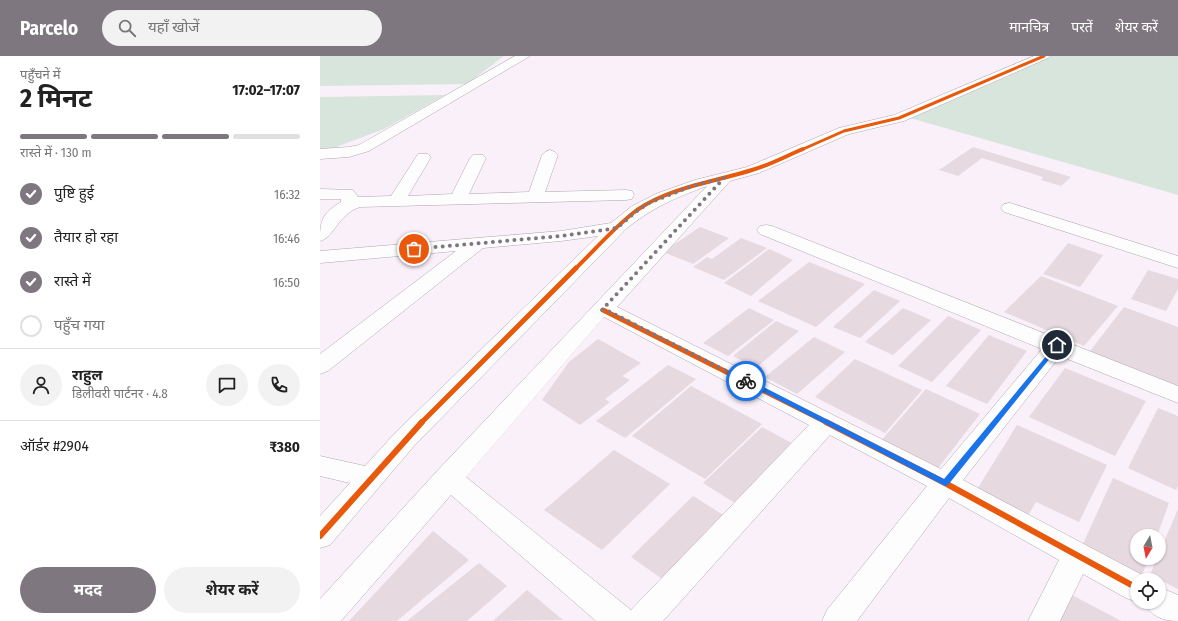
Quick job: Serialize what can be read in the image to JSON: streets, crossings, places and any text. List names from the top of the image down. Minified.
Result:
{"north":"bottom","page":{"header":"Parcelo","search":"यहाँ खोजें","nav":["मानचित्र","परतें","शेयर करें"],"heading":["2 मिनट","पहुँचने में","17:02–17:07"],"panel":["राहुल","डिलीवरी पार्टनर · 4.8","ऑर्डर #2904","₹380"],"bar":"रास्ते में · 130 m","list":[["पुष्टि हुई","16:32"],["तैयार हो रहा","16:46"],["रास्ते में","16:50"],"पहुँच गया"],"buttons":["मदद","शेयर करें"]}}
